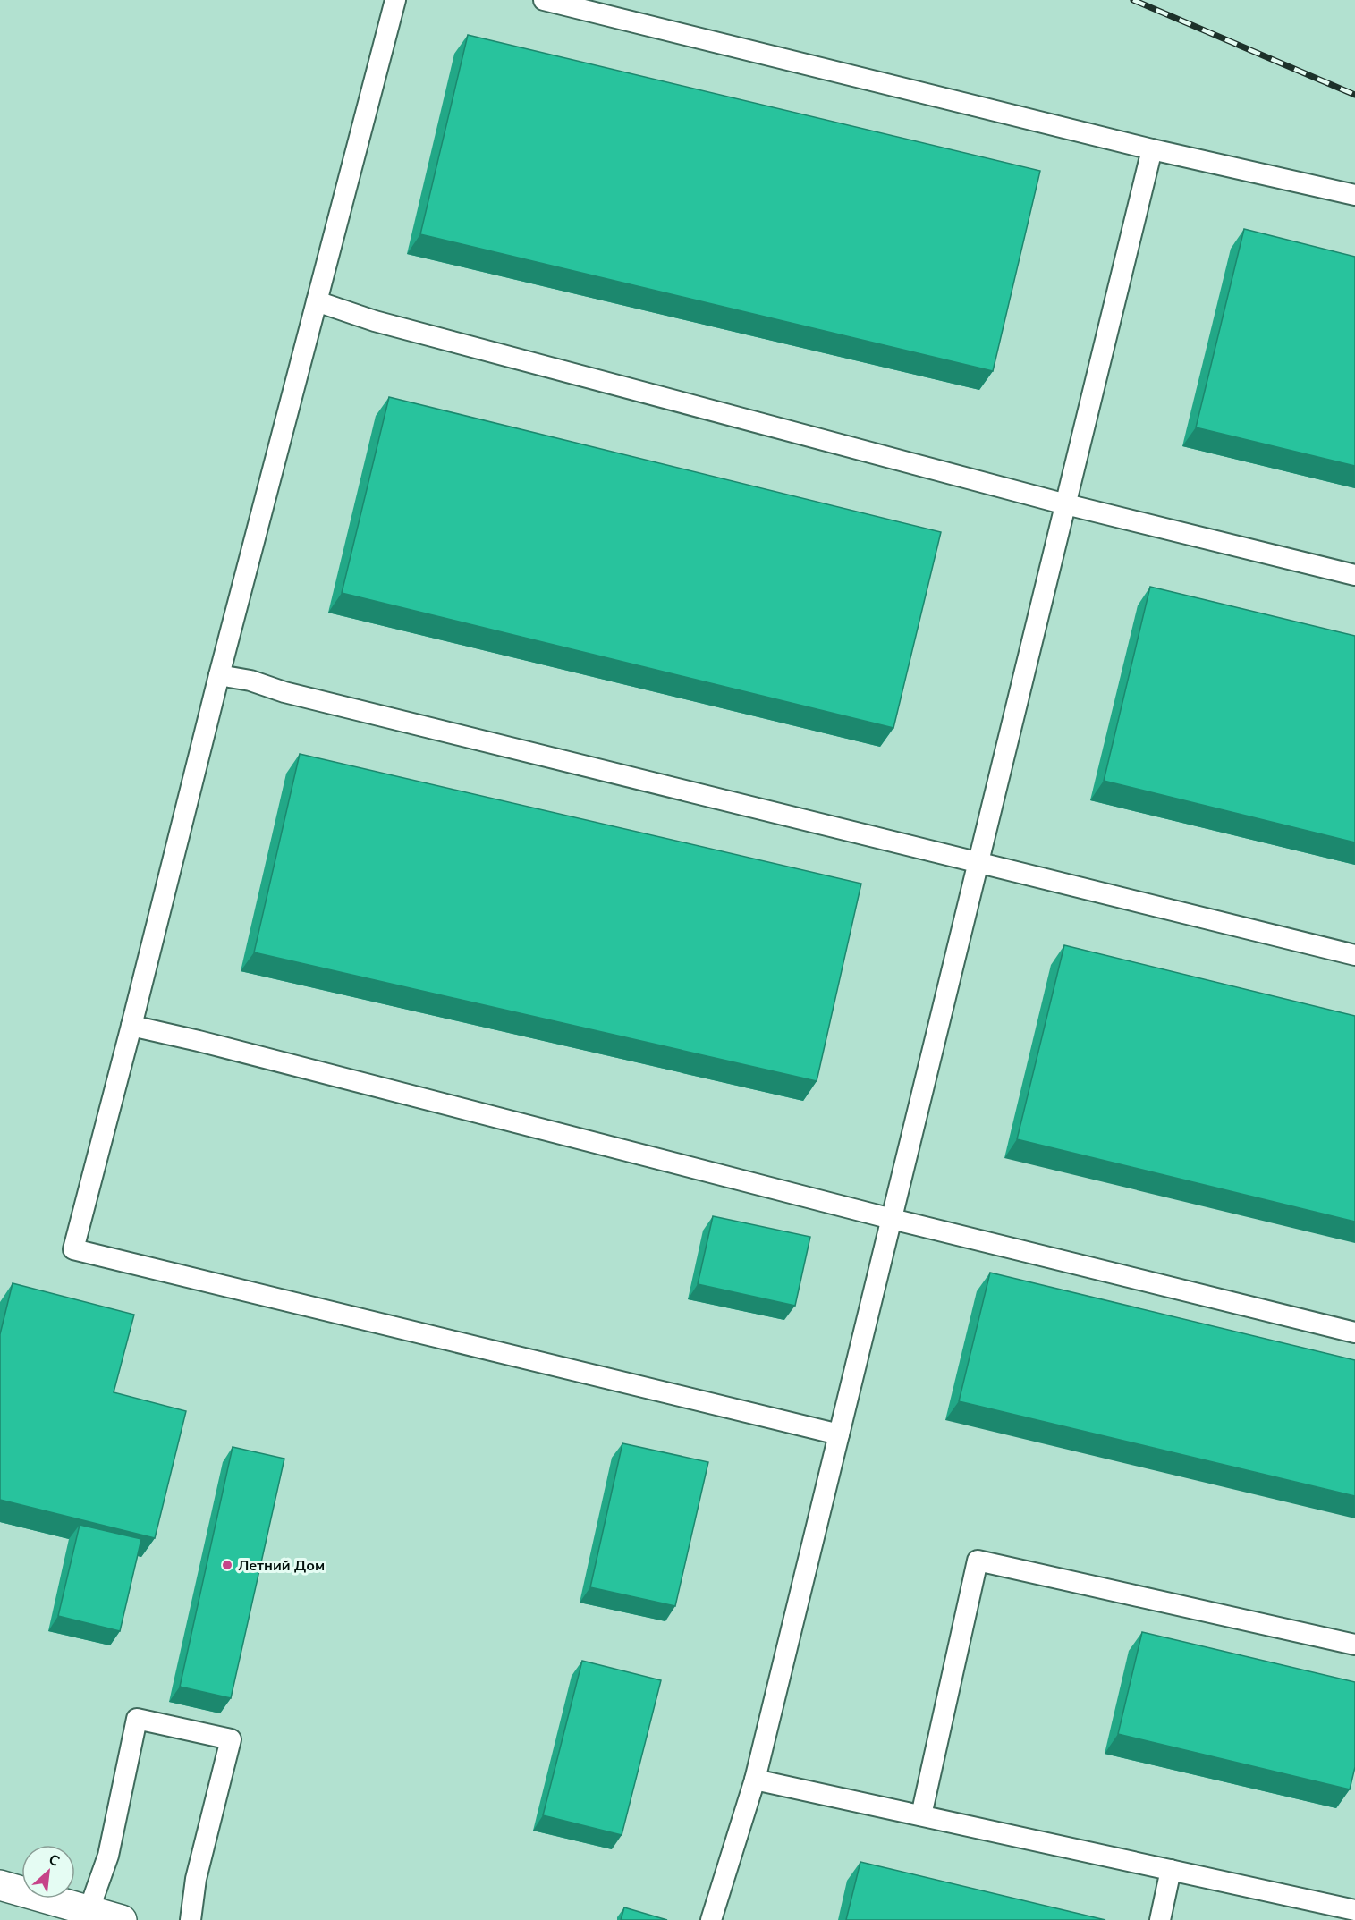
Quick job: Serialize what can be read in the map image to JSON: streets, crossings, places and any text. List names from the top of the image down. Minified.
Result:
{"places":["Летний Дом"],"north":"top right"}
